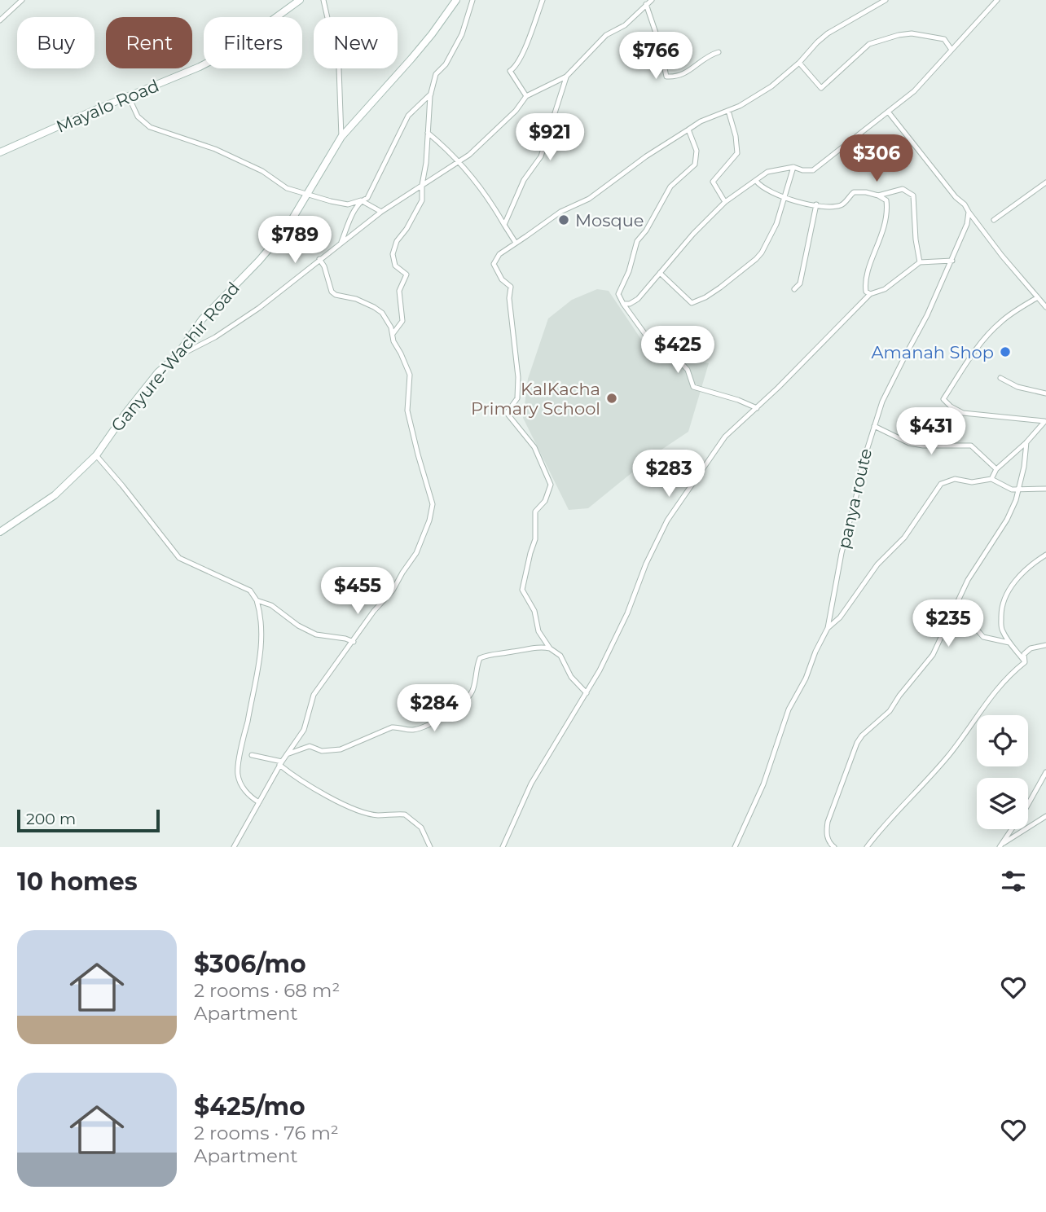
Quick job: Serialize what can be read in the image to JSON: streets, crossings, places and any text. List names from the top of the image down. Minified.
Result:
{"streets":{"street":["Mayalo Road","Ganyure-Wachir Road","panya route"]},"places":["Mosque","Amanah Shop","KalKacha Primary School"],"scale_bar":"200 m","page":{"chip":["Buy","Rent","Filters","New"],"price":["$766","$921","$306","$789","$425","$431","$283","$455","$235","$284"],"scale":"200 m","heading":"10 homes","list":[{"name":"$306/mo","note":"2 rooms · 68 m² · Apartment"},{"name":"$425/mo","note":"2 rooms · 76 m² · Apartment"}]}}
